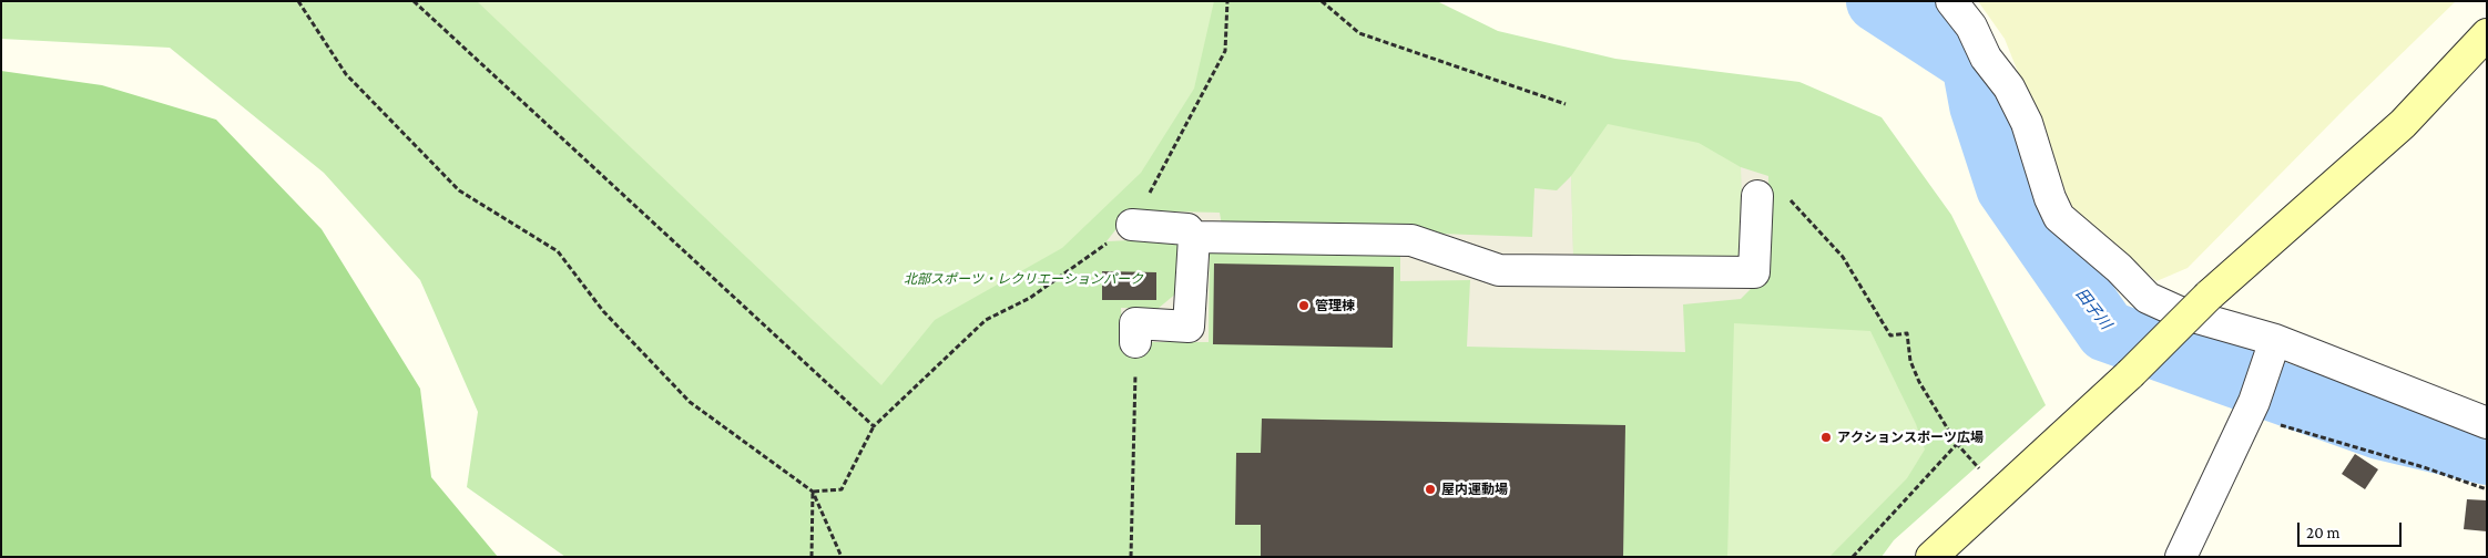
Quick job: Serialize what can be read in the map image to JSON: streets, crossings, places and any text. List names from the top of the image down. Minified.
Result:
{"water":["田子川"],"parks":["北部スポーツ・レクリエーションパーク"],"places":["管理棟","アクションスポーツ広場","屋内運動場"],"scale_bar":"20 m"}
